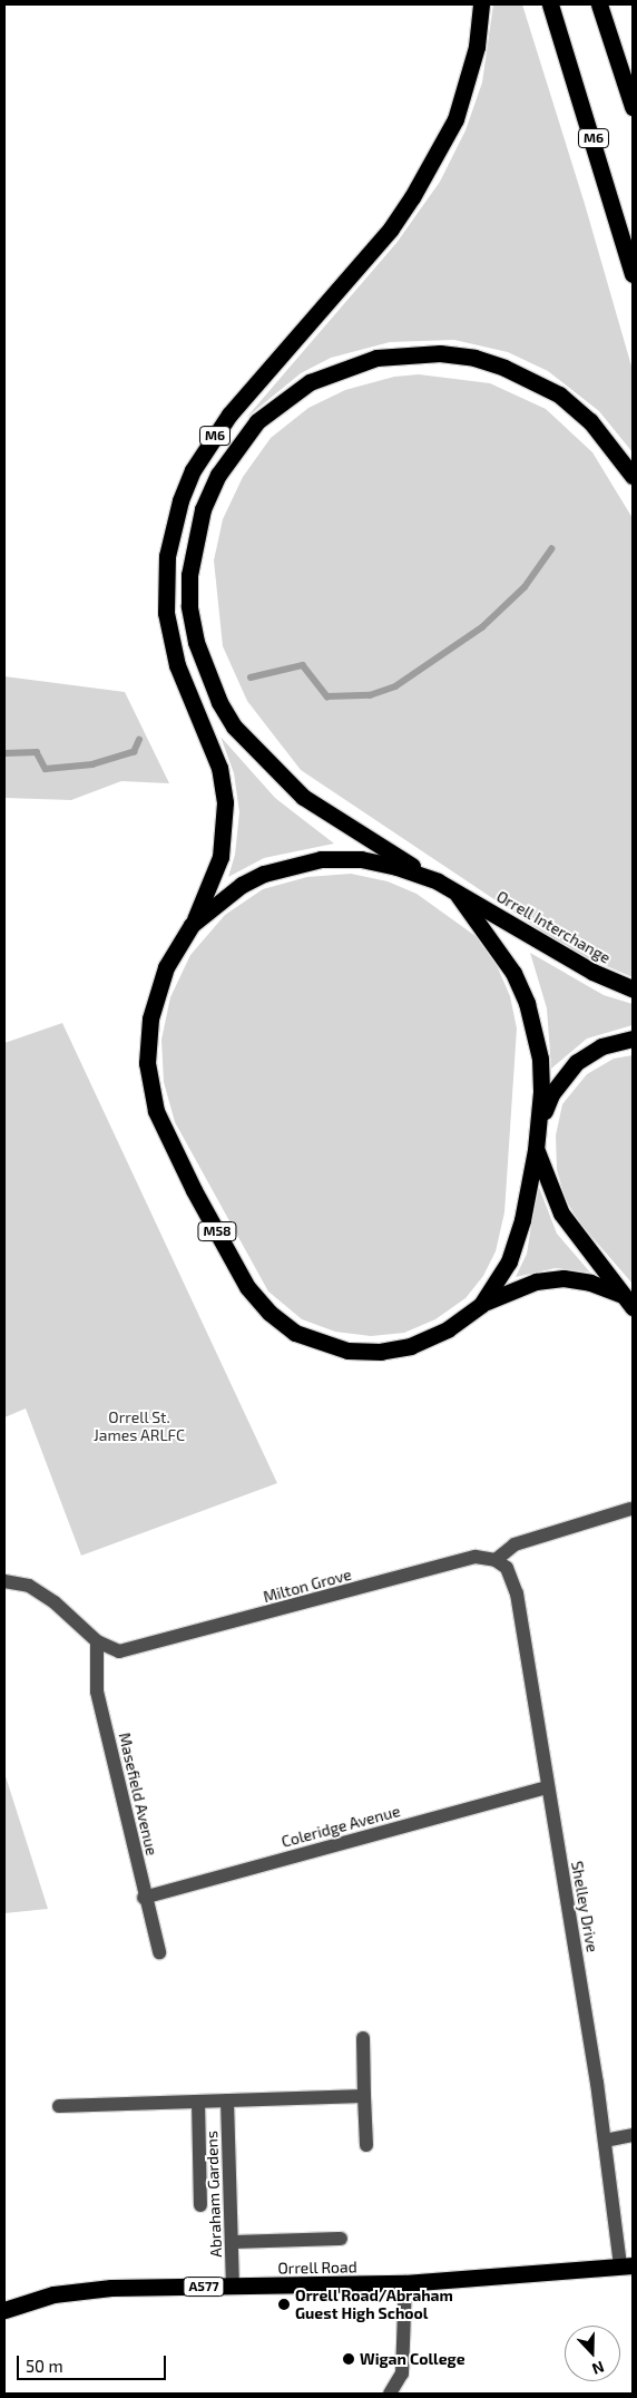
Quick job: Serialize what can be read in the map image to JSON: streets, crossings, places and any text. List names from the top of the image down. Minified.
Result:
{"streets":{"highway":["M6","Orrell Interchange","M58","Orrell Road","A577"],"street":["Milton Grove","Masefield Avenue","Coleridge Avenue","Shelley Drive","Abraham Gardens"]},"crossings":[["M6","Orrell Interchange"],["Orrell Interchange","M58"],["Milton Grove","Masefield Avenue"],["Milton Grove","Shelley Drive"],["Masefield Avenue","Coleridge Avenue"],["Coleridge Avenue","Shelley Drive"],["Shelley Drive","Orrell Road"],["Abraham Gardens","Orrell Road"]],"parks":["Orrell St. James ARLFC"],"places":["Orrell Road/Abraham Guest High School","Wigan College"],"scale_bar":"50 m","north":"bottom"}
